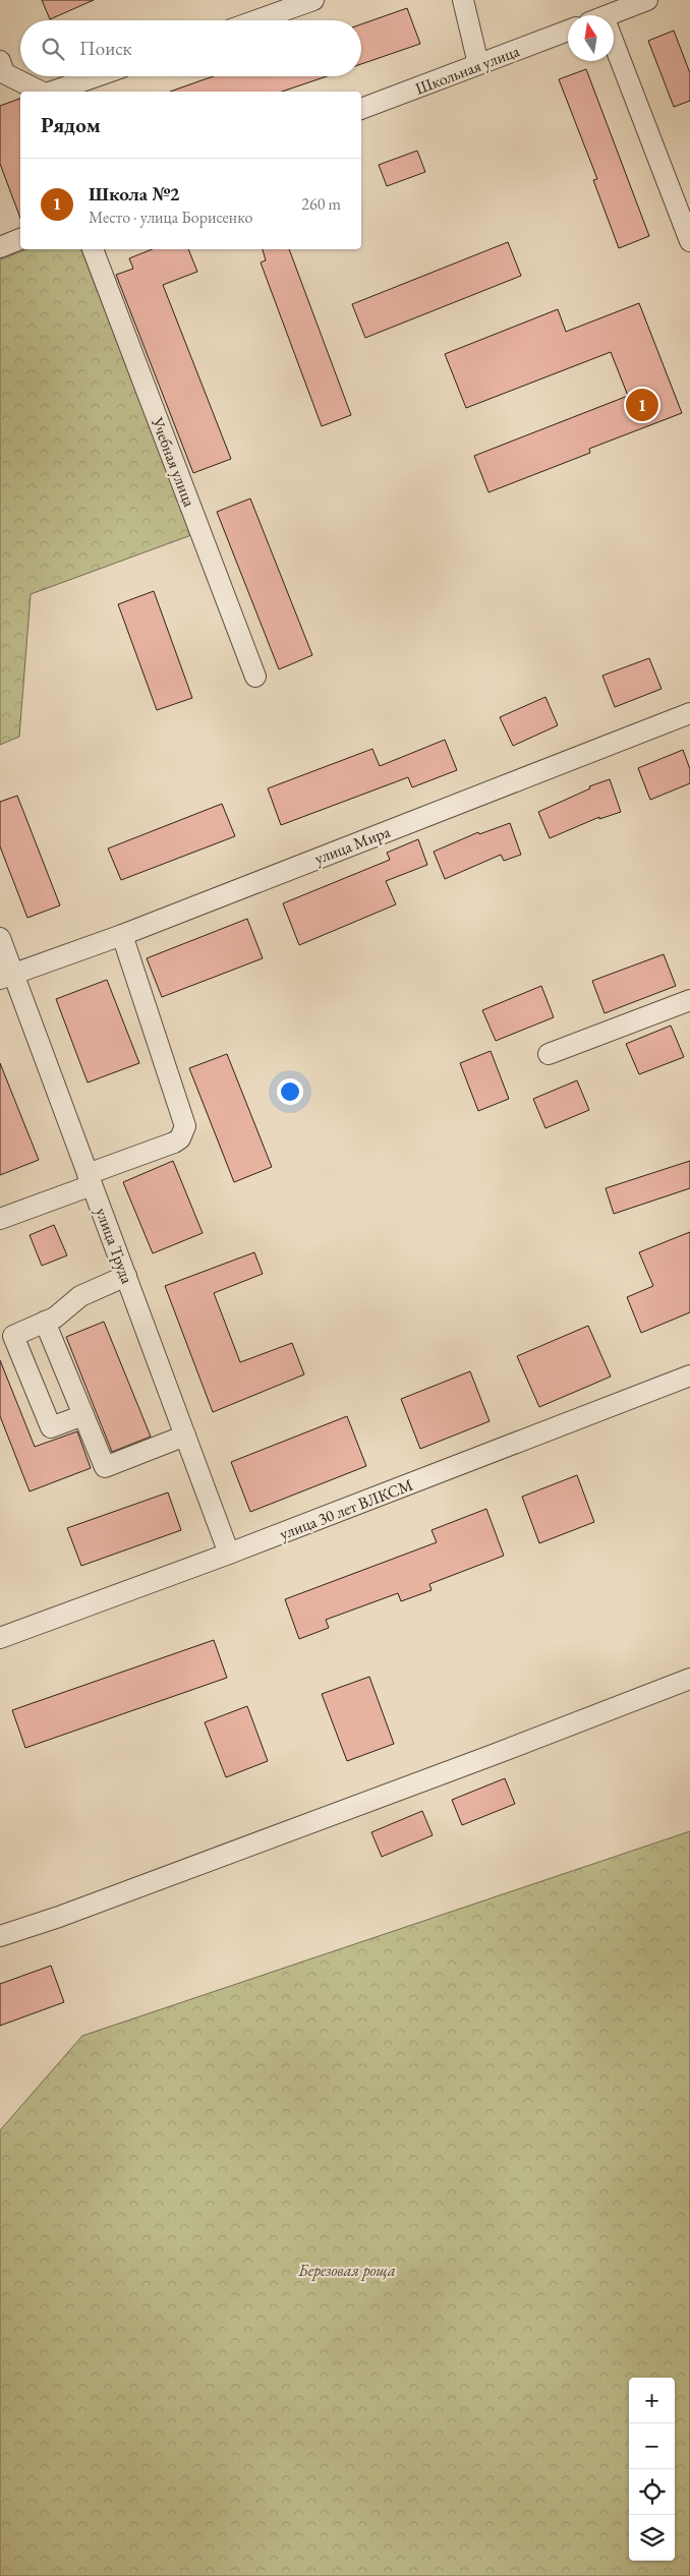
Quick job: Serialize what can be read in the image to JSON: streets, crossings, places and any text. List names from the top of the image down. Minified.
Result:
{"streets":{"street":["Школьная улица","Учебная улица","улица Мира","улица Труда","улица 30 лет ВЛКСМ"]},"crossings":[["улица Мира","улица Труда"],["улица Труда","улица 30 лет ВЛКСМ"]],"parks":["Березовая роща"],"north":"top","page":{"search":"Поиск","heading":"Рядом","list":[{"mark":"1","name":"Школа №2","note":"Место · улица Борисенко","value":"260 m"}],"pins":"1","map_buttons":["+","−"]}}
